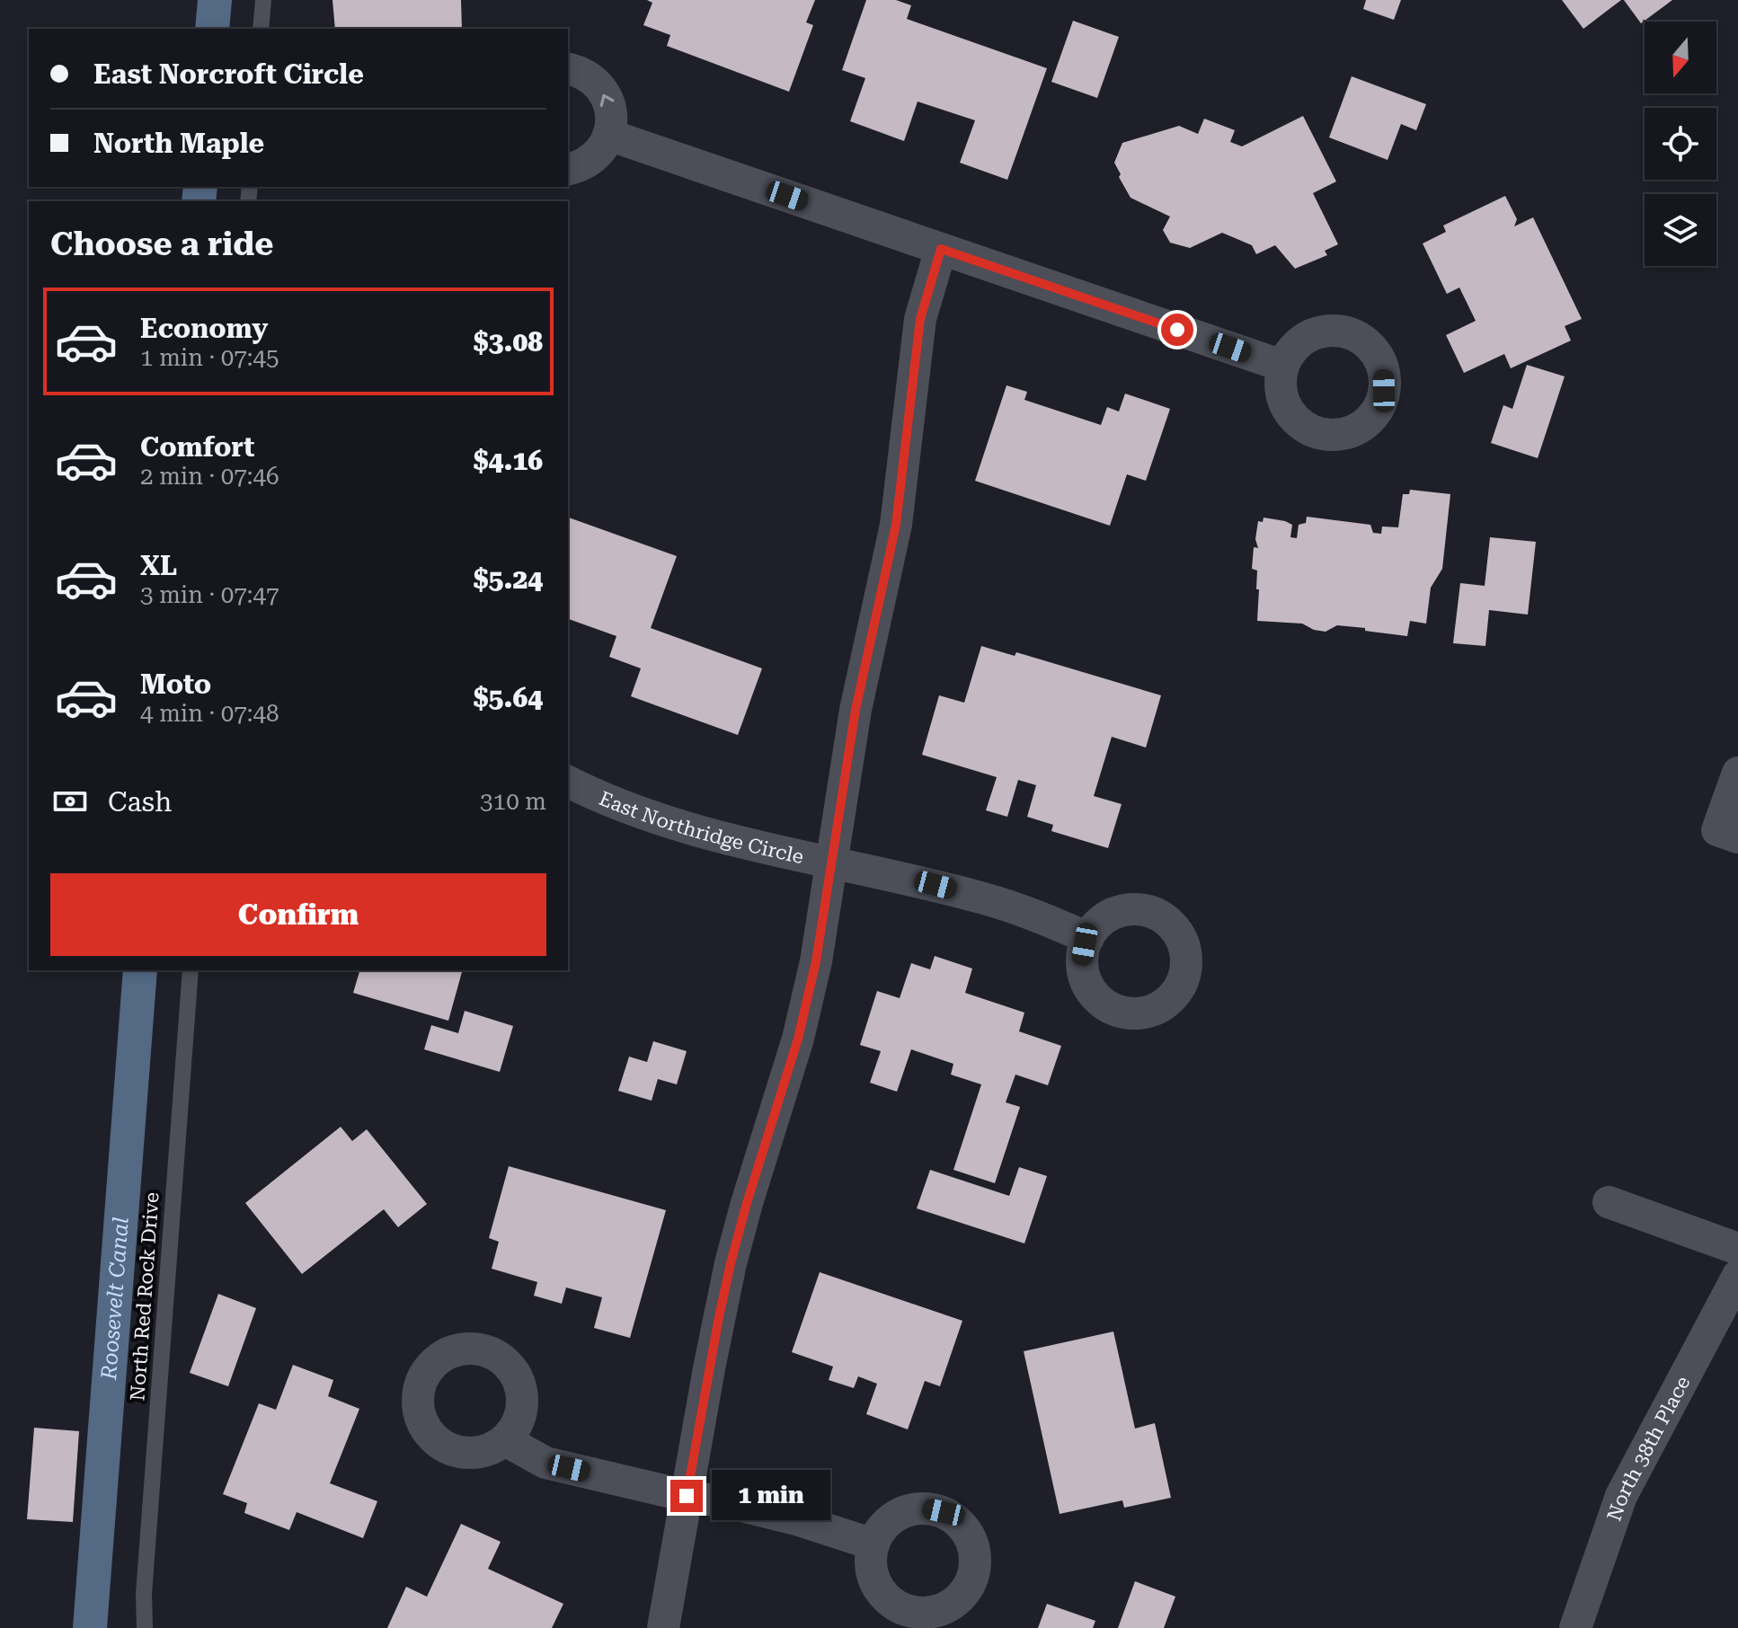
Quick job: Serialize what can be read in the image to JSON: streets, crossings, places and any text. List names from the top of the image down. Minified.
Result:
{"streets":{"street":["East Northridge Circle","North 38th Place"],"lane":["North Red Rock Drive"]},"water":["Roosevelt Canal"],"north":"bottom","page":{"banner":["East Norcroft Circle","North Maple"],"heading":"Choose a ride","list":[{"name":"Economy","note":"1 min · 07:45","value":"$3.08"},{"name":"Comfort","note":"2 min · 07:46","value":"$4.16"},{"name":"XL","note":"3 min · 07:47","value":"$5.24"},{"name":"Moto","note":"4 min · 07:48","value":"$5.64"}],"pay":["Cash","310 m"],"buttons":"Confirm","bubble":"1 min"}}
